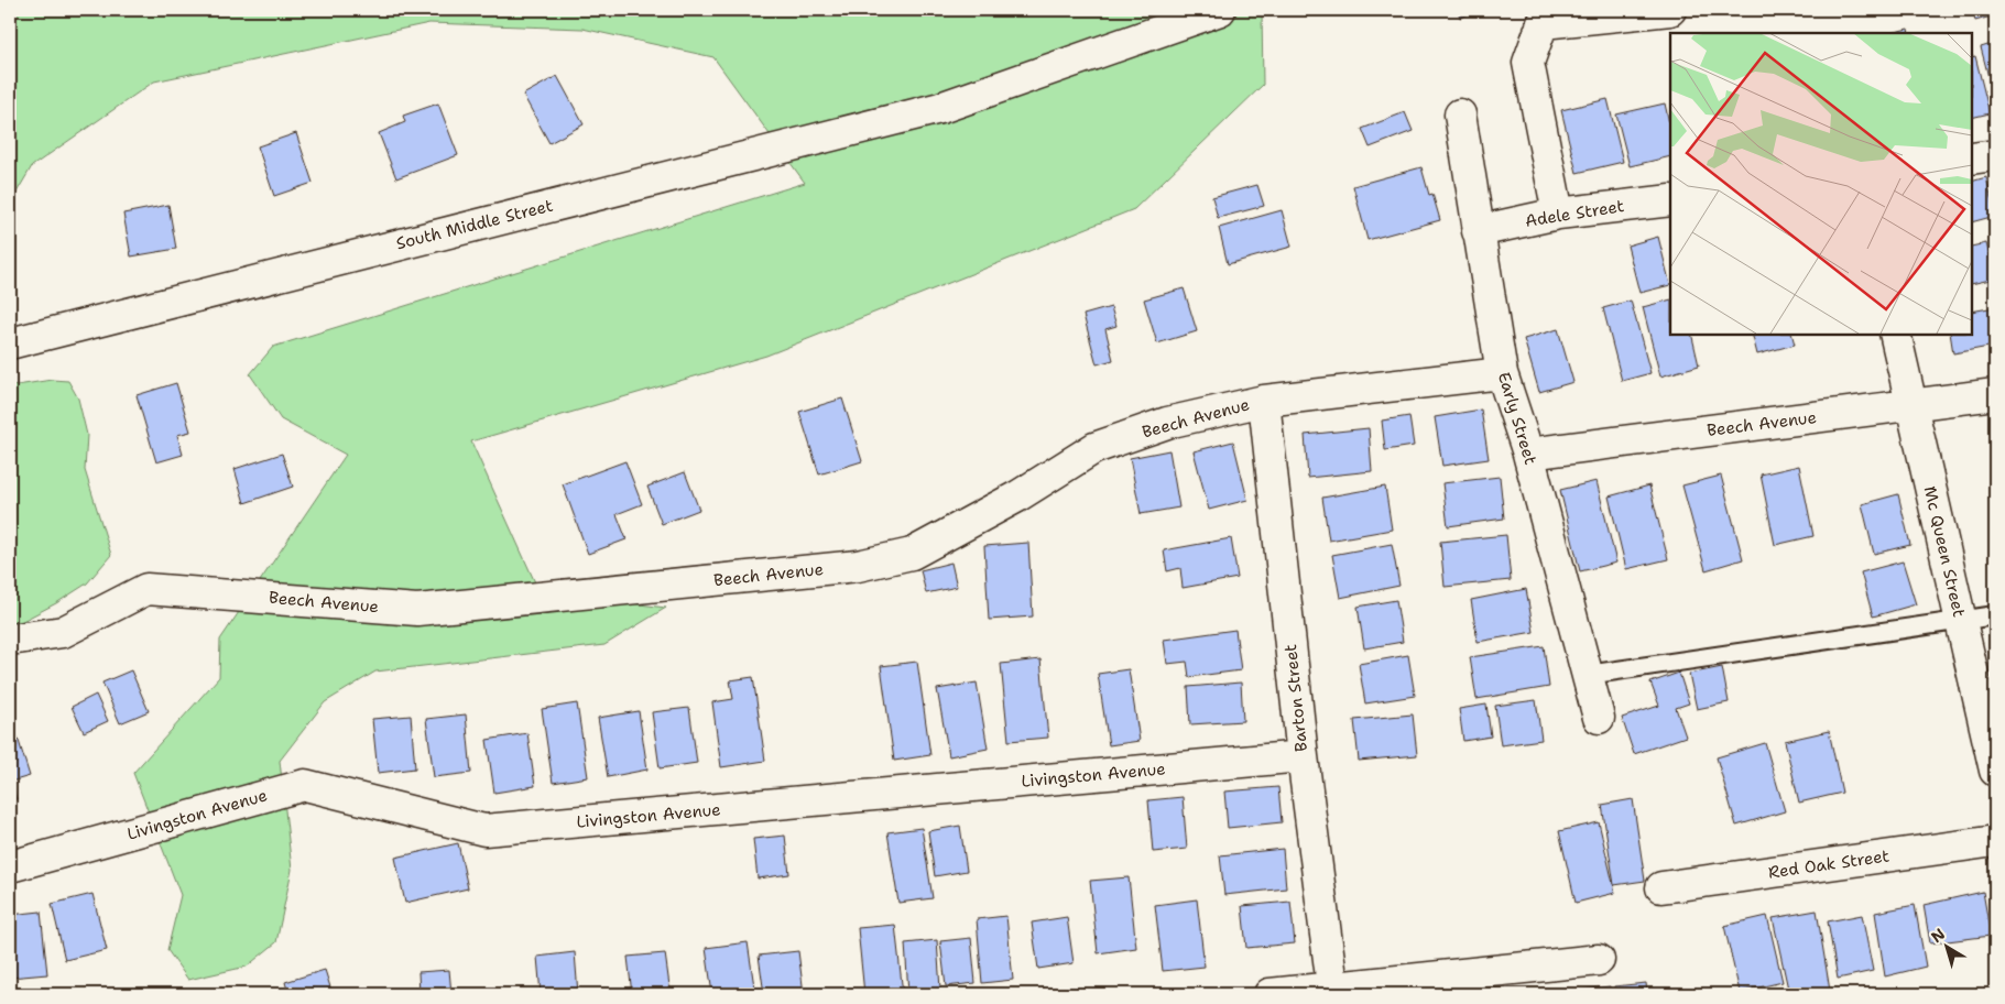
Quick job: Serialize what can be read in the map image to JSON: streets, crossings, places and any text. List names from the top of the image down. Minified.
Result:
{"streets":{"street":["Adele Street","South Middle Street","Beech Avenue","Early Street","Mc Queen Street","Barton Street","Livingston Avenue","Red Oak Street"]},"crossings":[["Adele Street","Early Street"],["Beech Avenue","Early Street"],["Beech Avenue","Mc Queen Street"],["Beech Avenue","Barton Street"],["Barton Street","Livingston Avenue"]],"north":"top left"}
